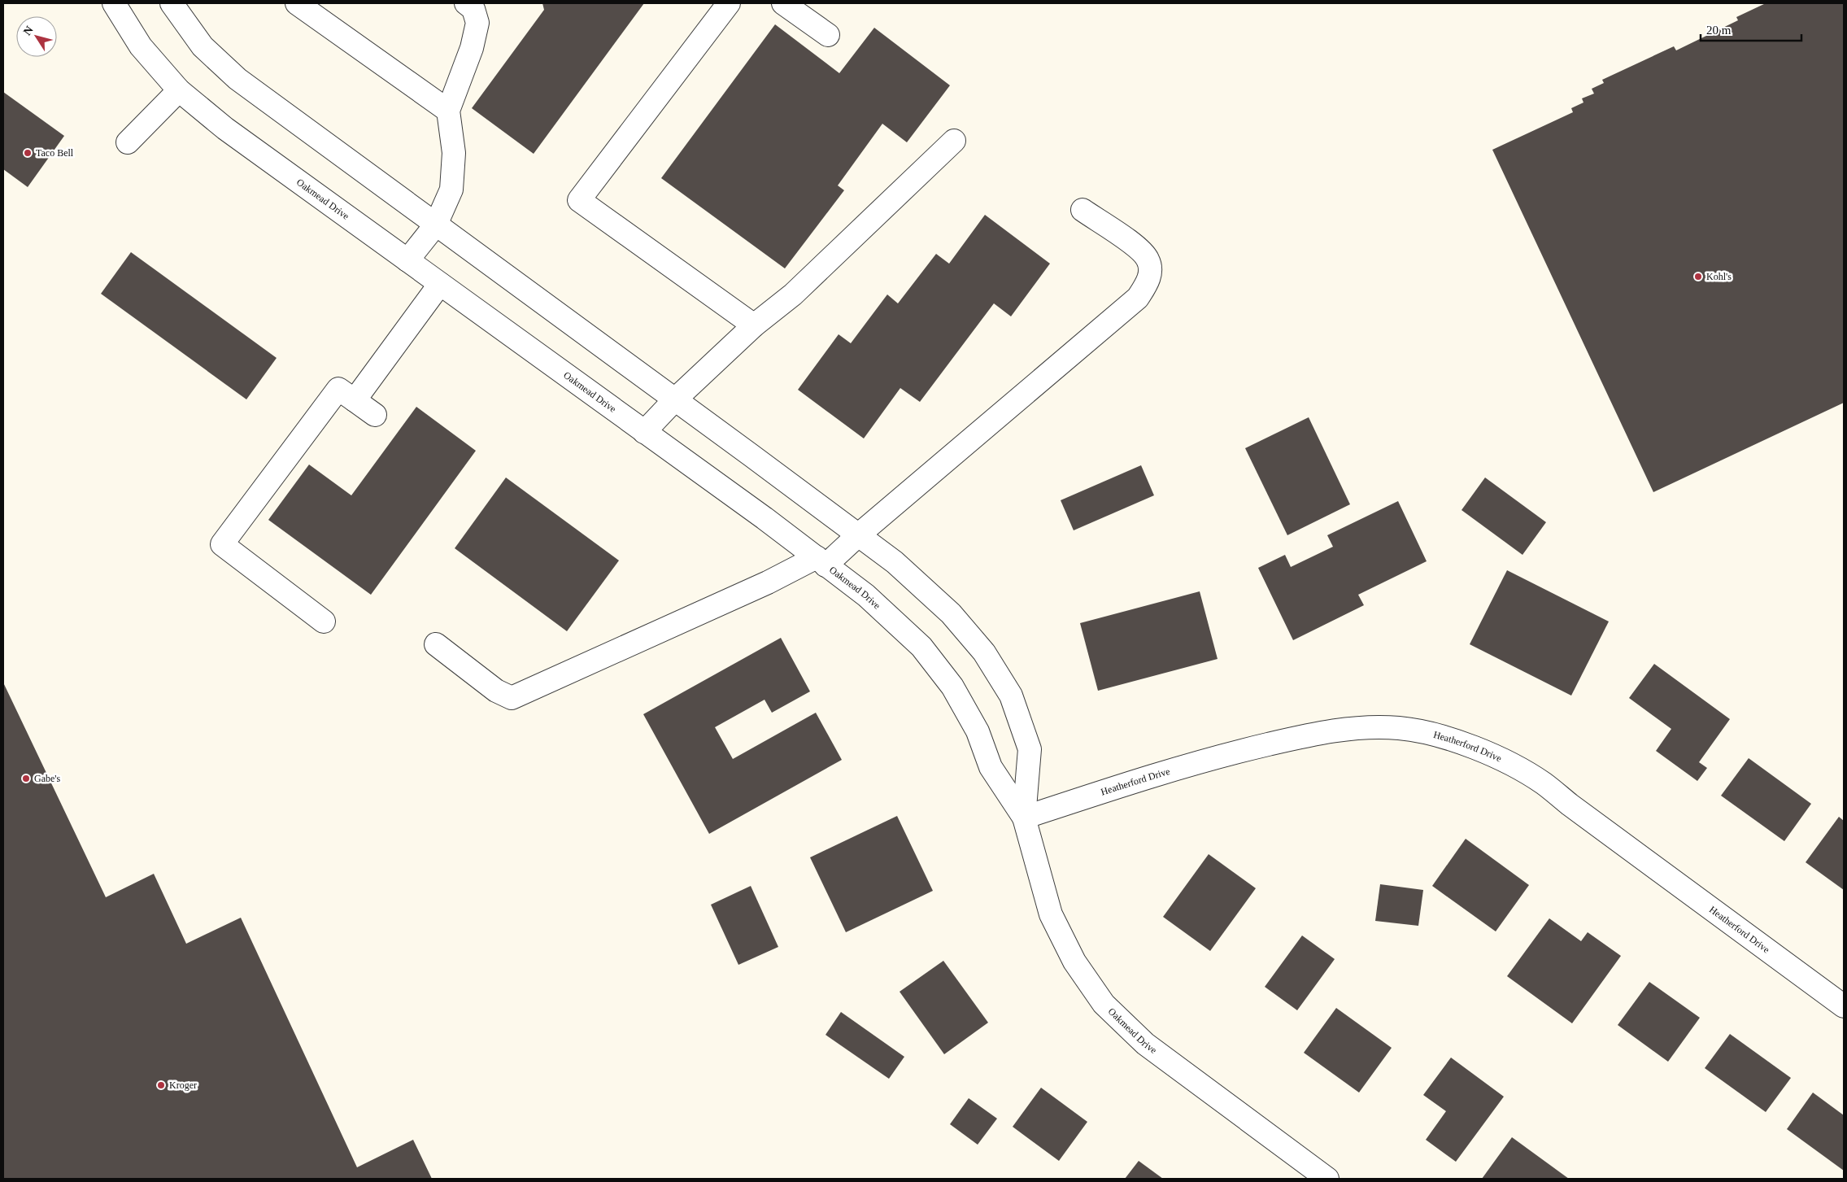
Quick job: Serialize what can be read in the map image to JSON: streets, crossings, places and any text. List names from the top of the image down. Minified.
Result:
{"streets":{"street":["Oakmead Drive","Heatherford Drive"]},"crossings":[["Oakmead Drive","Heatherford Drive"]],"places":["Taco Bell","Kohl's","Gabe's","Kroger"],"scale_bar":"20 m","north":"top left"}
